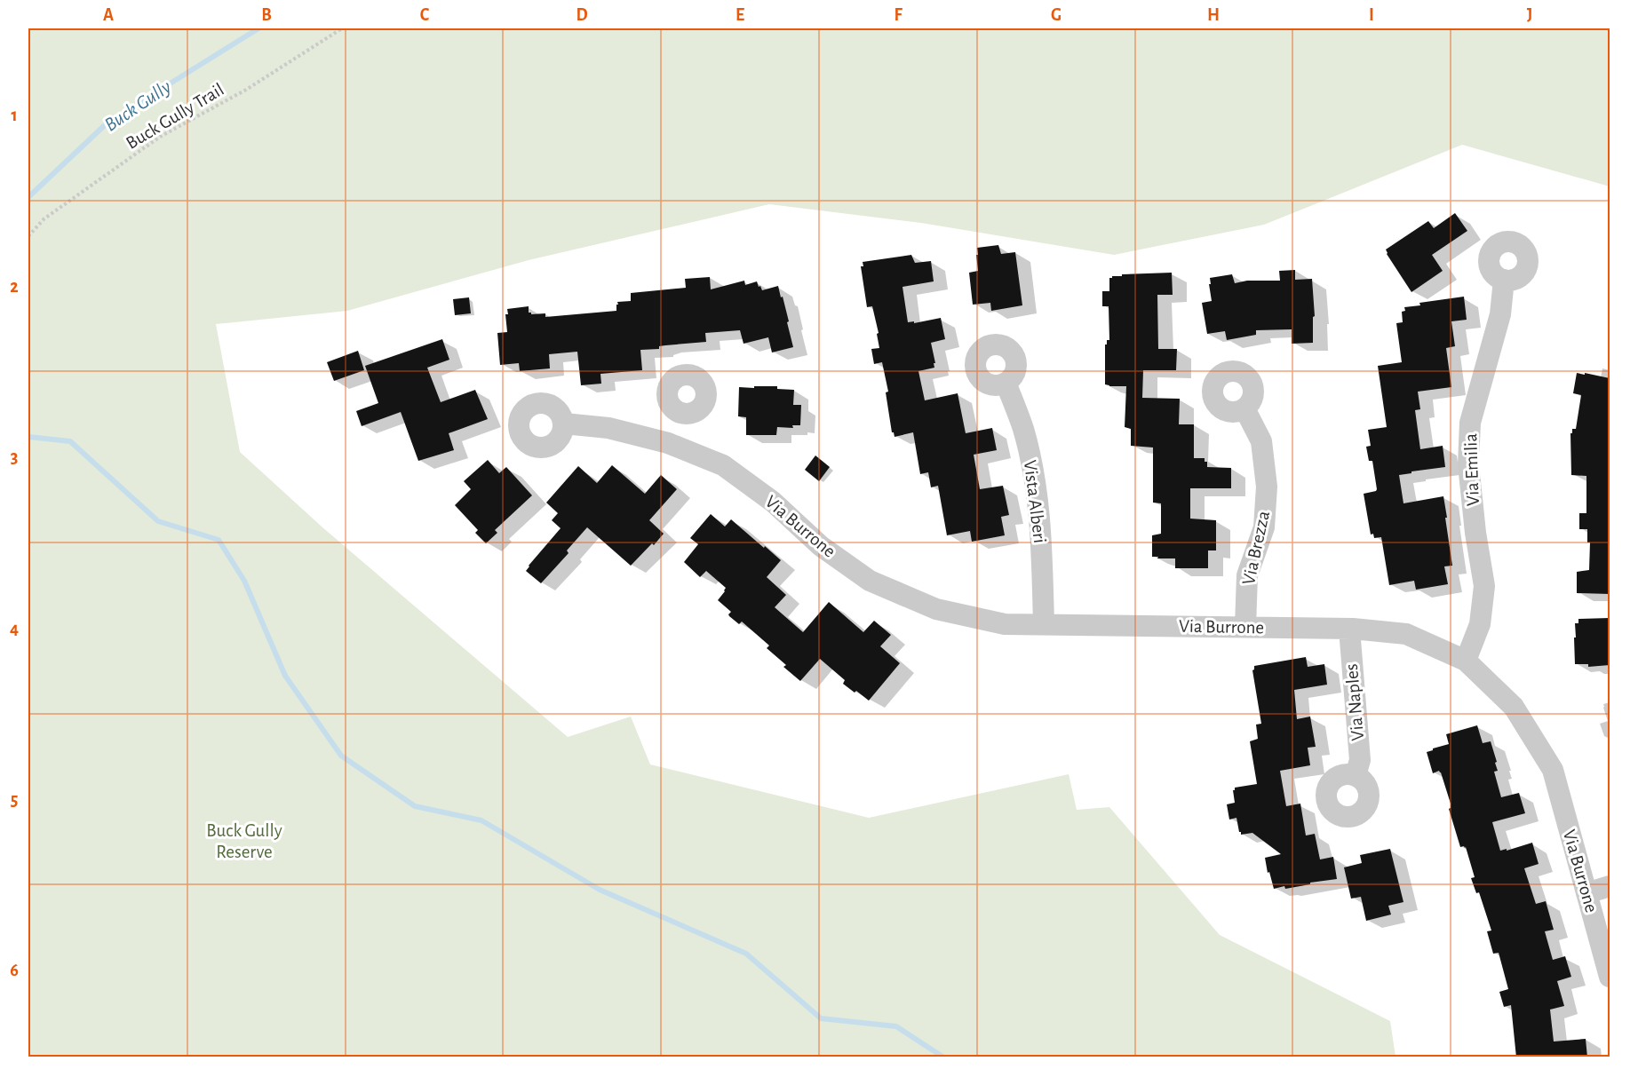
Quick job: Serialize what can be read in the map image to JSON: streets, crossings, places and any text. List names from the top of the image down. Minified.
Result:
{"streets":{"street":["Via Emilia","Vista Alberi","Via Burrone","Via Brezza","Via Naples"],"path":["Buck Gully Trail"]},"crossings":[["Via Emilia","Via Burrone"],["Vista Alberi","Via Burrone"],["Via Burrone","Via Brezza"],["Via Burrone","Via Naples"]],"water":["Buck Gully"],"parks":["Buck Gully Reserve"],"grid":{"columns":["A","B","C","D","E","F","G","H","I","J"],"rows":["1","2","3","4","5","6"]}}
